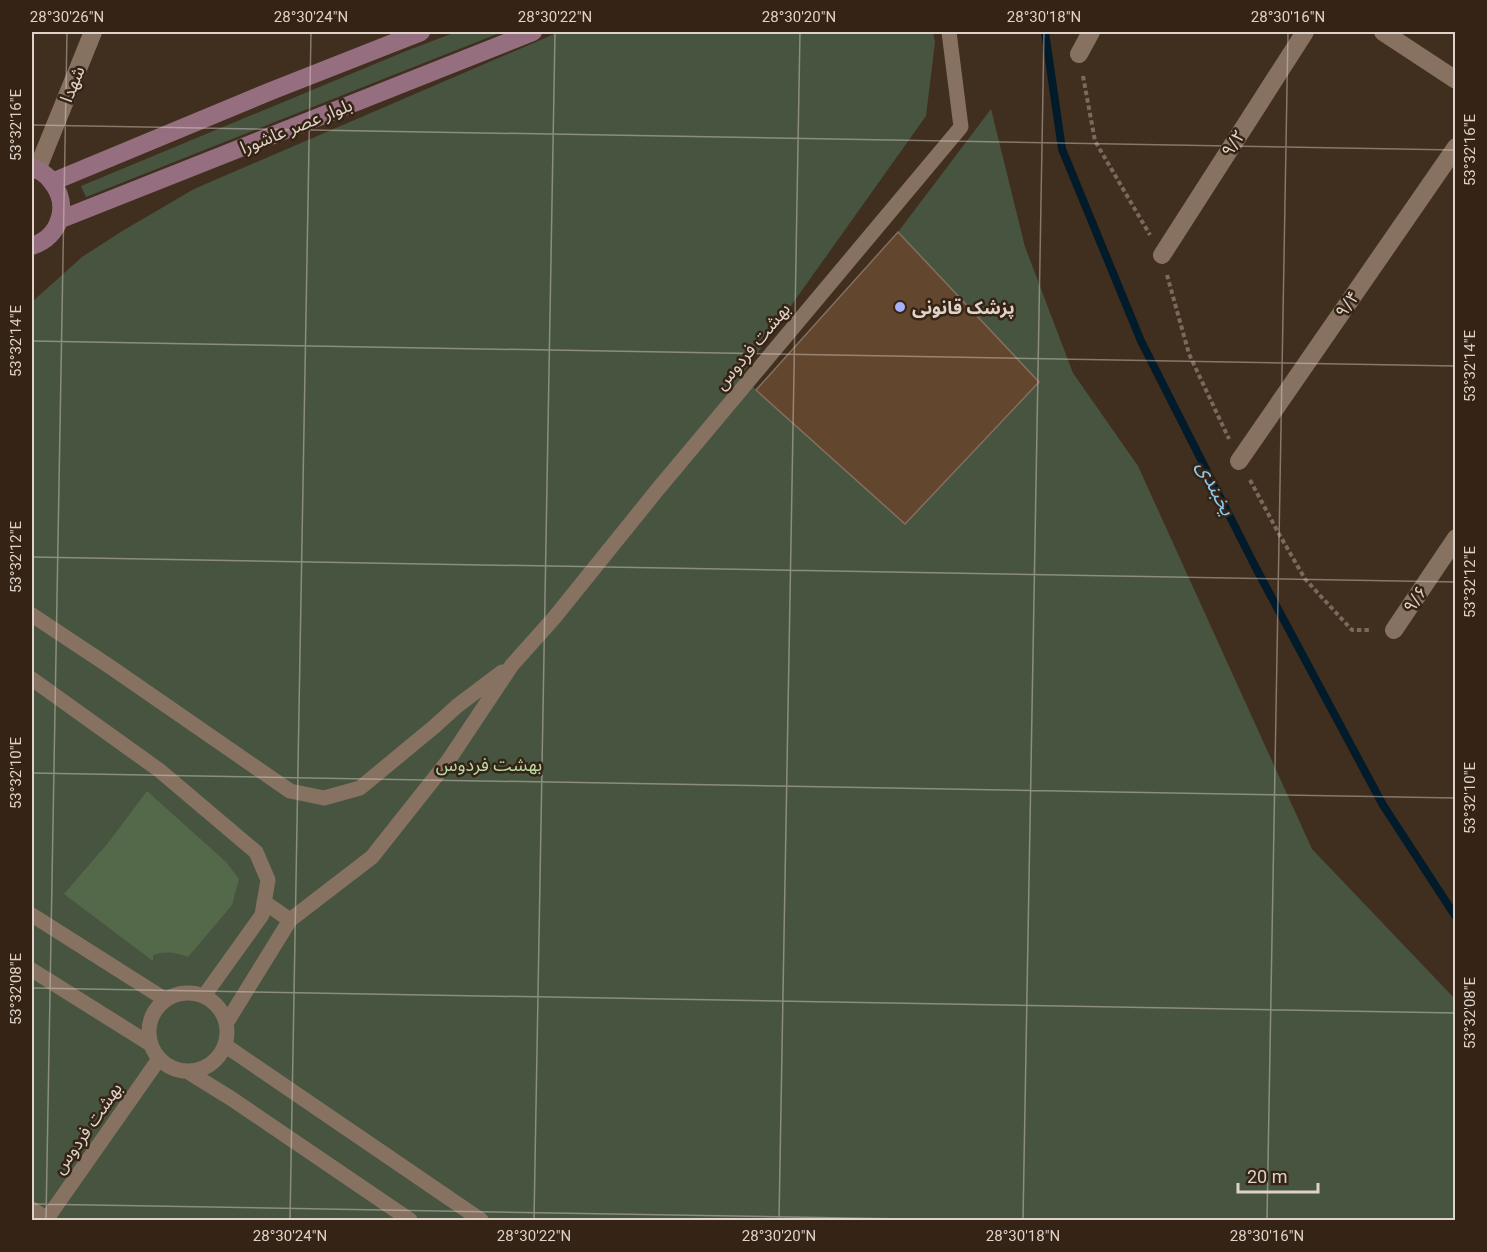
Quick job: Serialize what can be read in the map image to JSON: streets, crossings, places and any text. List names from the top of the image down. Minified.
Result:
{"streets":{"main road":["بلوار عصر عاشورا"],"street":["شهدا","۹/۲","۹/۴","۹/۶"],"lane":["بهشت فردوس"]},"water":["یخبندی"],"parks":["بهشت فردوس"],"places":["پزشک قانونی"],"scale_bar":"20 m","coordinates":["28°30'26\"N","28°30'24\"N","28°30'22\"N","28°30'20\"N","28°30'18\"N","28°30'16\"N","53°32'16\"E","53°32'14\"E","53°32'12\"E","53°32'10\"E","53°32'08\"E"]}
